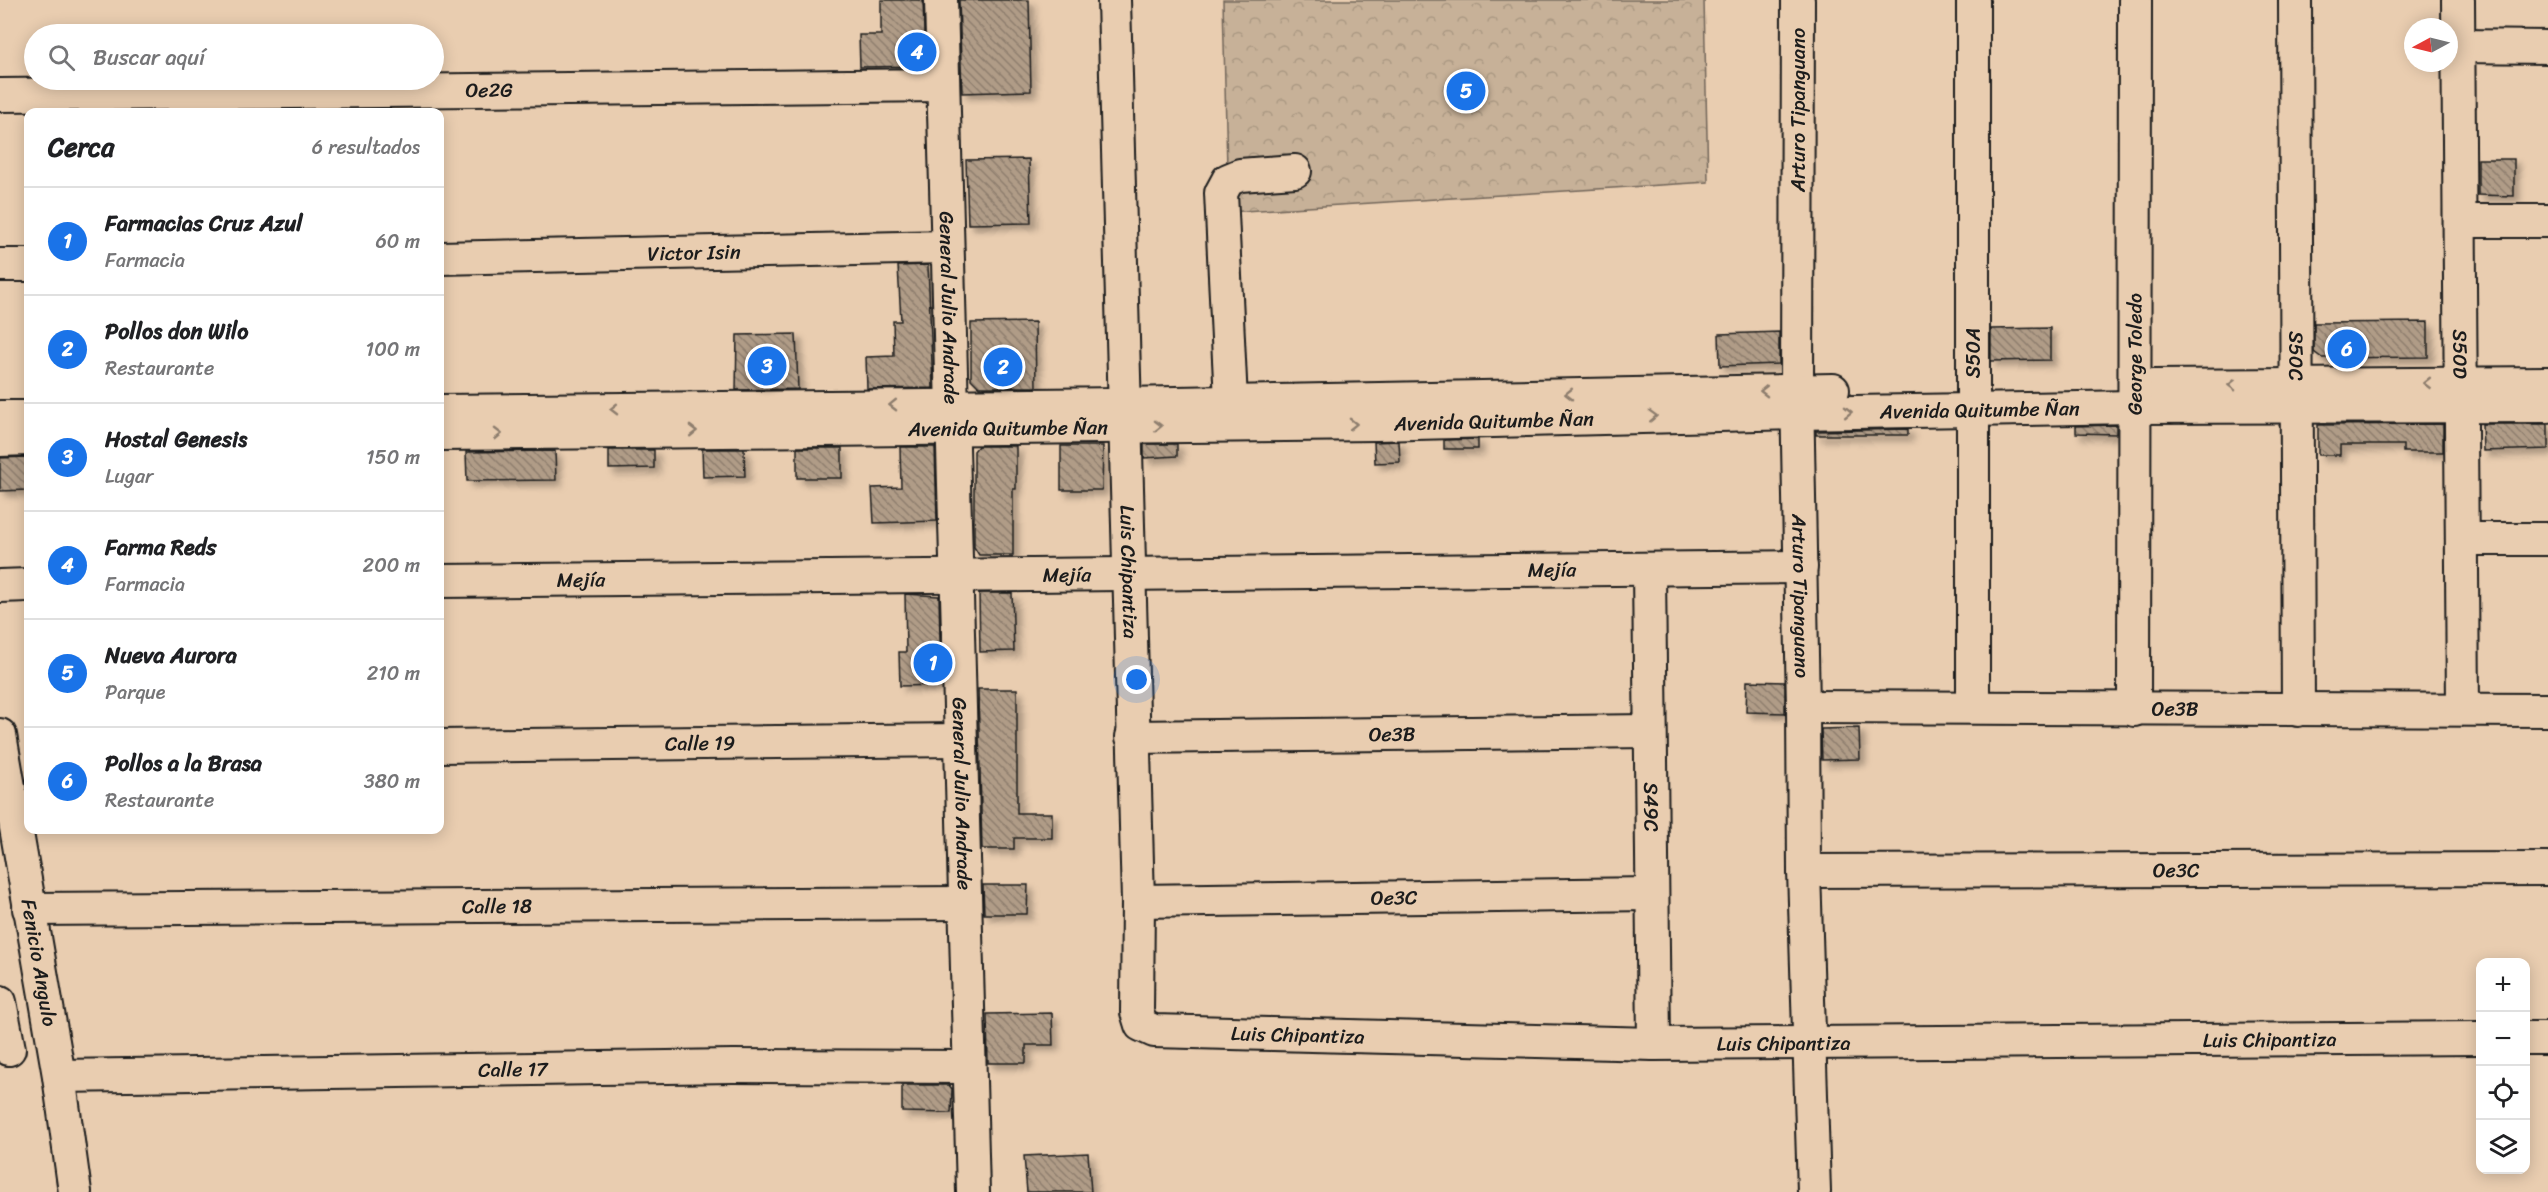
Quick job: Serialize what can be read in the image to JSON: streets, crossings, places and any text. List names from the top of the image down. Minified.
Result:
{"streets":{"street":["Oe2G","Arturo Tipanguano","Victor Isin","General Julio Andrade","S50A","George Toledo","S50C","S50D","Avenida Quitumbe Ñan","Luis Chipantiza","Mejía","Oe3B","Calle 19","S49C","Oe3C","Calle 18","Fenicio Angulo","Calle 17"]},"crossings":[["Oe2G","General Julio Andrade"],["Arturo Tipanguano","Avenida Quitumbe Ñan"],["Arturo Tipanguano","Luis Chipantiza"],["Arturo Tipanguano","Mejía"],["Arturo Tipanguano","Oe3B"],["Arturo Tipanguano","Oe3C"],["Victor Isin","General Julio Andrade"],["General Julio Andrade","Avenida Quitumbe Ñan"],["General Julio Andrade","Mejía"],["General Julio Andrade","Calle 19"],["General Julio Andrade","Calle 18"],["General Julio Andrade","Calle 17"],["S50A","Avenida Quitumbe Ñan"],["S50A","Oe3B"],["George Toledo","Avenida Quitumbe Ñan"],["George Toledo","Oe3B"],["S50C","Avenida Quitumbe Ñan"],["S50C","Oe3B"],["S50D","Avenida Quitumbe Ñan"],["S50D","Oe3B"],["Avenida Quitumbe Ñan","Luis Chipantiza"],["Luis Chipantiza","Mejía"],["Luis Chipantiza","Oe3B"],["Luis Chipantiza","S49C"],["Luis Chipantiza","Oe3C"],["Mejía","S49C"],["Oe3B","S49C"],["S49C","Oe3C"],["Calle 18","Fenicio Angulo"],["Fenicio Angulo","Calle 17"]],"north":"left","page":{"search":"Buscar aquí","pins":["4","5","6","3","2","1"],"heading":["Cerca","6 resultados"],"list":[{"mark":"1","name":"Farmacias Cruz Azul","note":"Farmacia","value":"60 m"},{"mark":"2","name":"Pollos don Wilo","note":"Restaurante","value":"100 m"},{"mark":"3","name":"Hostal Genesis","note":"Lugar","value":"150 m"},{"mark":"4","name":"Farma Reds","note":"Farmacia","value":"200 m"},{"mark":"5","name":"Nueva Aurora","note":"Parque","value":"210 m"},{"mark":"6","name":"Pollos a la Brasa","note":"Restaurante","value":"380 m"}],"map_buttons":["+","−"]}}
